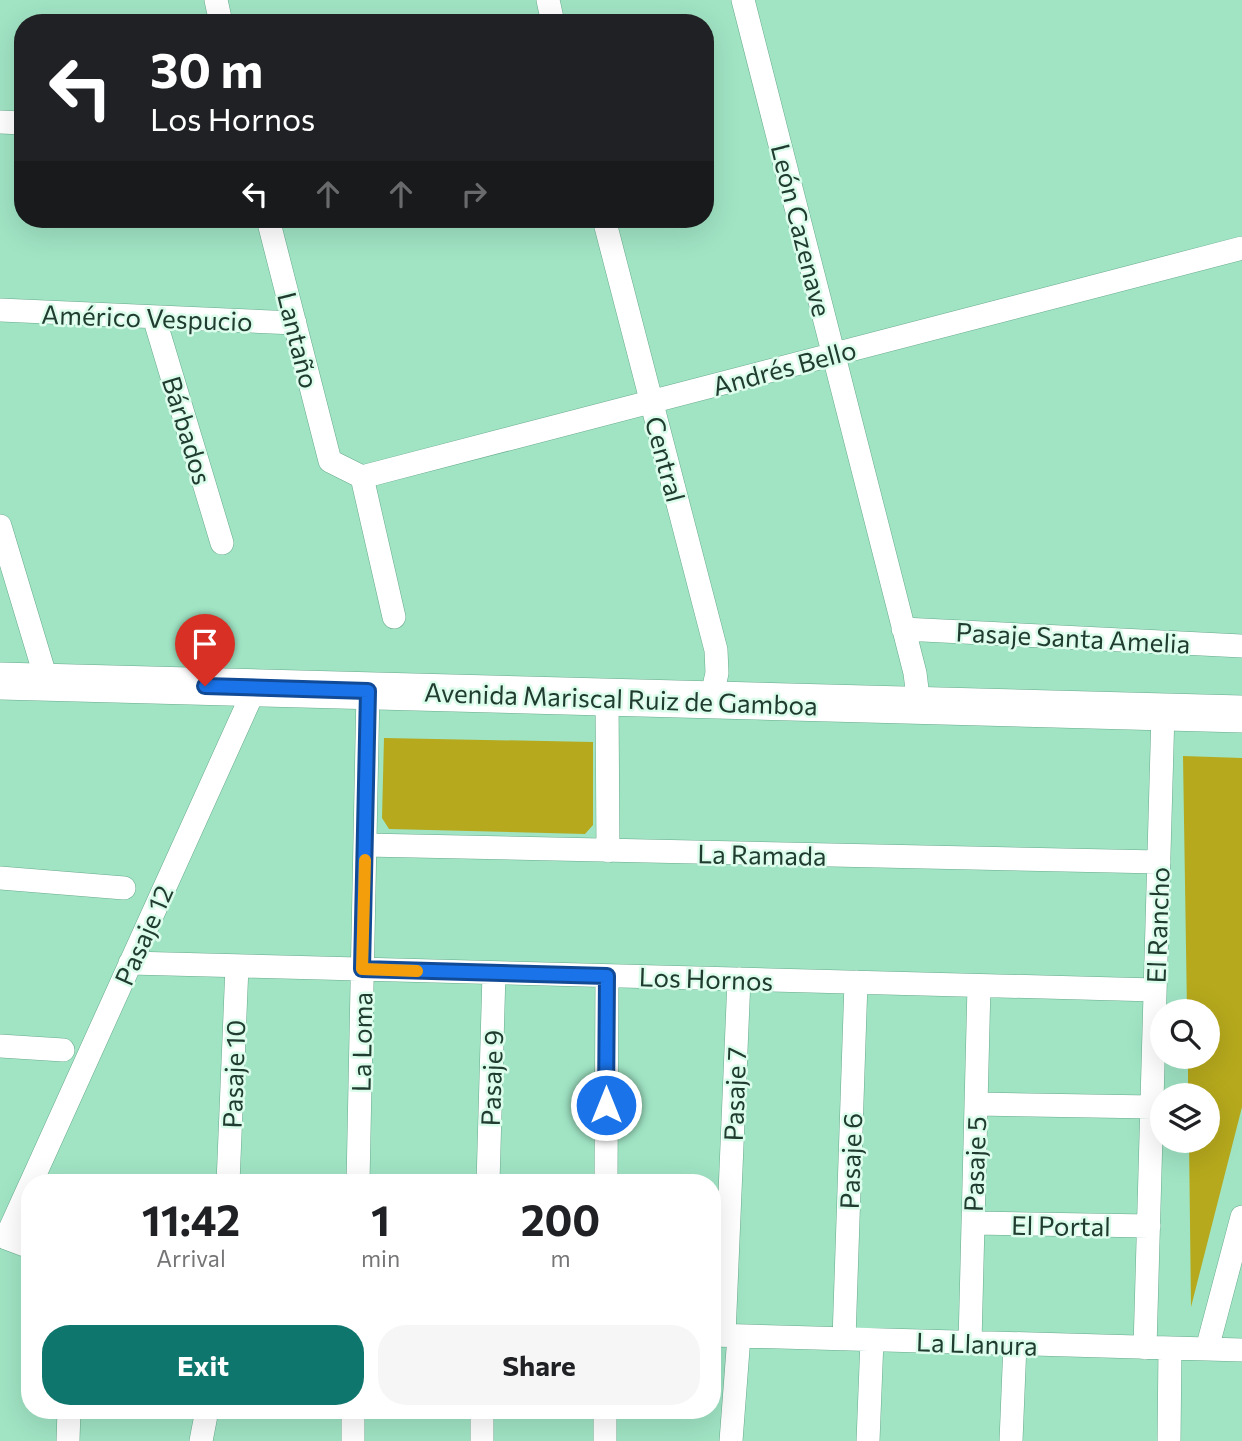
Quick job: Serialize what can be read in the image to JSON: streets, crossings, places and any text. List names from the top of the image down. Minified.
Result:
{"streets":{"main road":["Avenida Mariscal Ruiz de Gamboa"],"street":["León Cazenave","Américo Vespucio","Lantaño","Andrés Bello","Bárbados","Central","Pasaje Santa Amelia","La Ramada","El Rancho","Pasaje 12","Los Hornos","La Loma","Pasaje 10","Pasaje 9","Pasaje 7","Pasaje 6","Pasaje 5","El Portal","La Llanura"]},"crossings":[["León Cazenave","Andrés Bello"],["León Cazenave","Pasaje Santa Amelia"],["León Cazenave","Avenida Mariscal Ruiz de Gamboa"],["Américo Vespucio","Lantaño"],["Américo Vespucio","Bárbados"],["Lantaño","Andrés Bello"],["Andrés Bello","Central"],["Central","Avenida Mariscal Ruiz de Gamboa"],["Avenida Mariscal Ruiz de Gamboa","El Rancho"],["Avenida Mariscal Ruiz de Gamboa","Pasaje 12"],["Avenida Mariscal Ruiz de Gamboa","La Loma"],["La Ramada","El Rancho"],["La Ramada","La Loma"],["El Rancho","Los Hornos"],["El Rancho","El Portal"],["El Rancho","La Llanura"],["Pasaje 12","Los Hornos"],["Los Hornos","La Loma"],["Los Hornos","Pasaje 10"],["Los Hornos","Pasaje 9"],["Los Hornos","Pasaje 7"],["Los Hornos","Pasaje 6"],["Los Hornos","Pasaje 5"],["Pasaje 7","La Llanura"],["Pasaje 6","La Llanura"],["Pasaje 5","El Portal"],["Pasaje 5","La Llanura"]],"page":{"turn":["30 m","Los Hornos"],"eta":["11:42","Arrival","1","min","200","m"],"buttons":["Exit","Share"]}}
